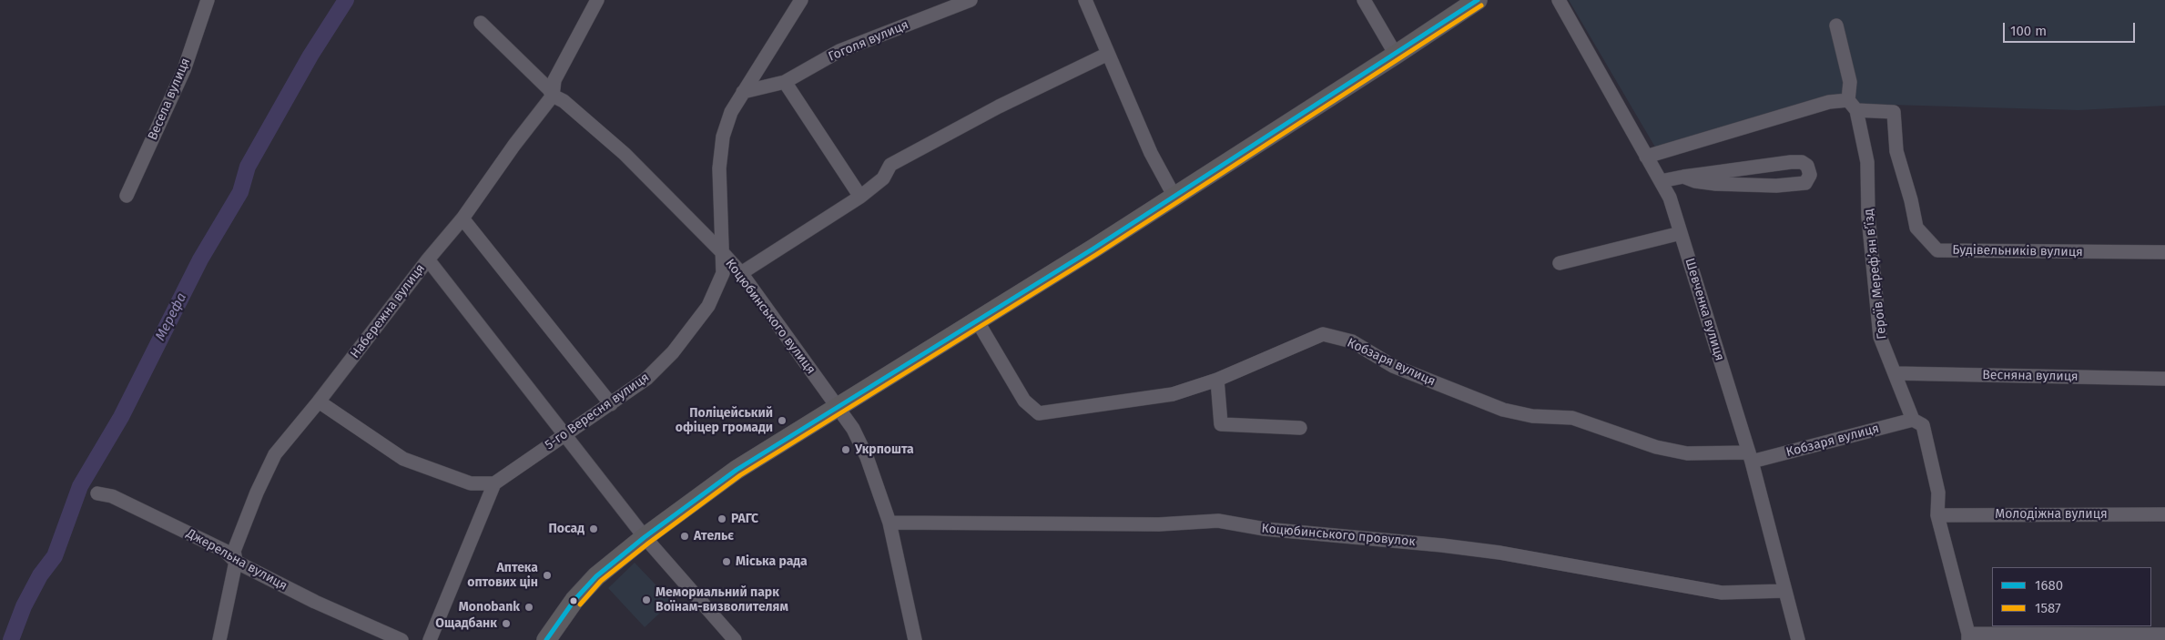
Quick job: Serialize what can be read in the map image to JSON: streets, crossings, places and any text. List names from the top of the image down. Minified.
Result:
{"streets":{"street":["Гоголя вулиця","Весела вулиця","Будівельників вулиця","Героїв Мерефʼян вʼїзд","Шевченка вулиця","Набережна вулиця","Коцюбинського вулиця","Кобзаря вулиця","Весняна вулиця","5-го Вересня вулиця","Молодіжна вулиця","Коцюбинського провулок","Джерельна вулиця"]},"crossings":[["Гоголя вулиця","5-го Вересня вулиця"],["Будівельників вулиця","Героїв Мерефʼян вʼїзд"],["Героїв Мерефʼян вʼїзд","Кобзаря вулиця"],["Героїв Мерефʼян вʼїзд","Весняна вулиця"],["Героїв Мерефʼян вʼїзд","Молодіжна вулиця"],["Шевченка вулиця","Кобзаря вулиця"],["Шевченка вулиця","Коцюбинського провулок"],["Набережна вулиця","Коцюбинського вулиця"],["Набережна вулиця","Джерельна вулиця"],["Коцюбинського вулиця","5-го Вересня вулиця"],["Коцюбинського вулиця","Коцюбинського провулок"]],"water":["Мерефа"],"places":["Поліцейський офіцер громади","Укрпошта","РАГС","Посад","Ательє","Міська рада","Аптека оптових цін","Мемориальний парк Воїнам-визволителям","Monobank","Ощадбанк"],"lines":["transit line 1680","transit line 1587"],"legend":["1680","1587"],"scale_bar":"100 m"}
